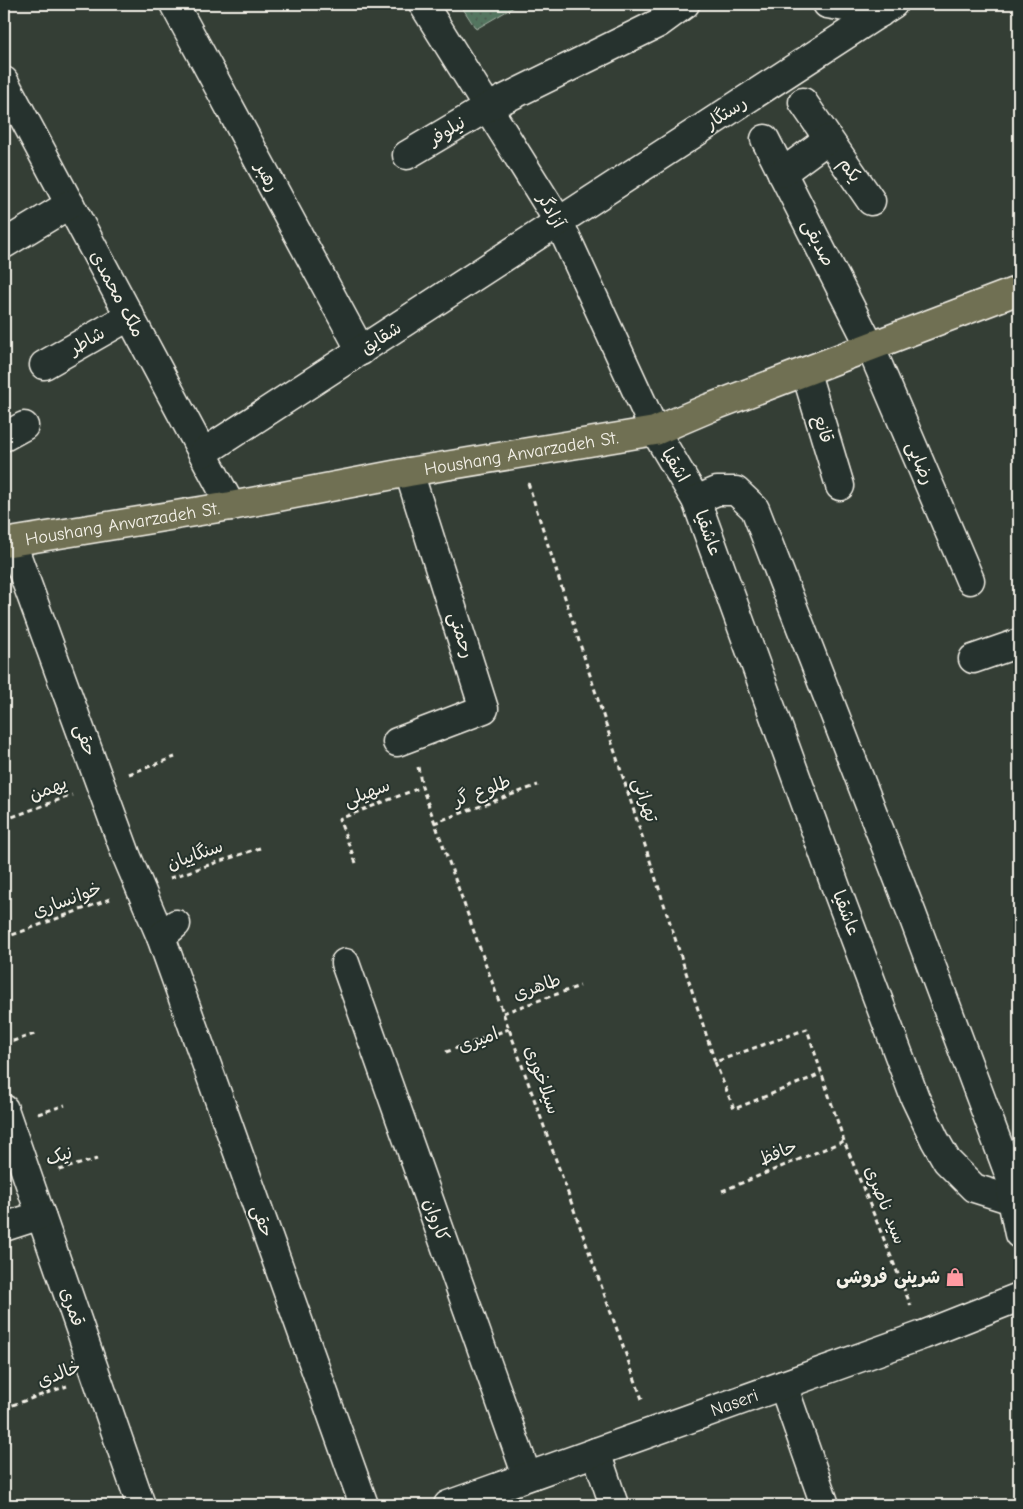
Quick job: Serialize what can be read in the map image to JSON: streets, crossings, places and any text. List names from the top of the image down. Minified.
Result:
{"streets":{"main road":["Houshang Anvarzadeh St."],"street":["رستگار","نیلوفر","یکم","رهبر","آزادگر","صدیقی","ملک محمدی","شقایق","شاطر","قانع","رضایی","اشقیا","عاشقیا","رحمتی","حقی","کاروان","قمری","Naseri"],"path":["یهمن","طلوع گر","سهیلی","تهرانی","سنگاییان","خوانساری","طاهری","امیری","سیلاخوری","حافظ","نیک","سید ناصری","خالدی"]},"crossings":[["رستگار","آزادگر"],["رستگار","شقایق"],["نیلوفر","آزادگر"],["یکم","صدیقی"],["رهبر","شقایق"],["آزادگر","شقایق"],["آزادگر","Houshang Anvarzadeh St."],["آزادگر","اشقیا"],["صدیقی","Houshang Anvarzadeh St."],["صدیقی","رضایی"],["ملک محمدی","شقایق"],["ملک محمدی","شاطر"],["ملک محمدی","Houshang Anvarzadeh St."],["قانع","Houshang Anvarzadeh St."],["Houshang Anvarzadeh St.","رضایی"],["Houshang Anvarzadeh St.","اشقیا"],["Houshang Anvarzadeh St.","رحمتی"],["Houshang Anvarzadeh St.","حقی"],["Houshang Anvarzadeh St.","تهرانی"],["اشقیا","عاشقیا"],["رحمتی","سیلاخوری"],["حقی","یهمن"],["حقی","سنگاییان"],["حقی","خوانساری"],["طلوع گر","سیلاخوری"],["سهیلی","سیلاخوری"],["تهرانی","سید ناصری"],["سنگاییان","خوانساری"],["طاهری","سیلاخوری"],["امیری","سیلاخوری"],["سیلاخوری","Naseri"],["حافظ","سید ناصری"],["نیک","قمری"],["سید ناصری","Naseri"],["کاروان","Naseri"],["قمری","خالدی"]],"places":{"shop":["شرینی فروشی"]}}
